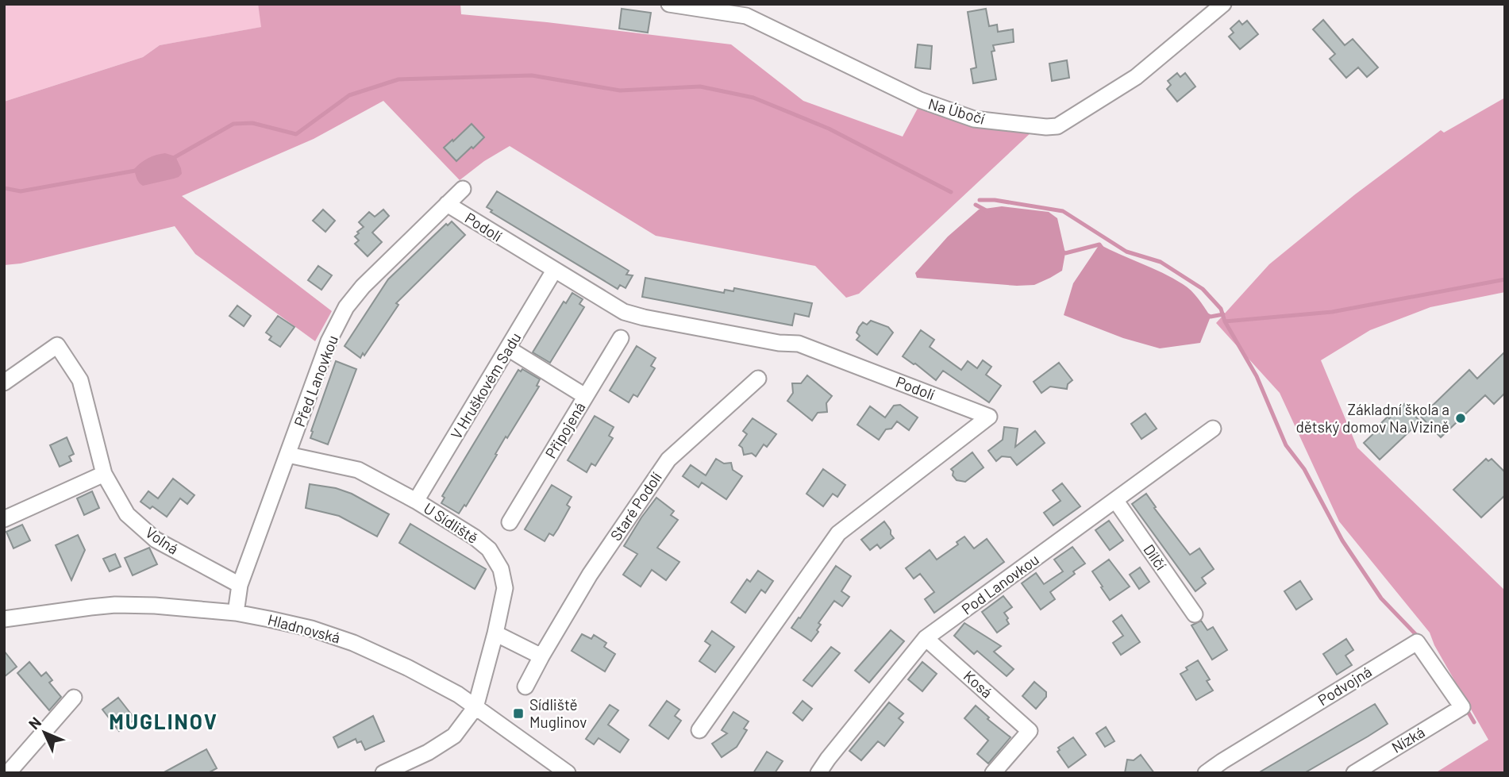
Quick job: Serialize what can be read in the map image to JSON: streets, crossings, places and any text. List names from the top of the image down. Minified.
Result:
{"streets":{"street":["Na Úbočí","Podolí","Před Lanovkou","V Hruškovém Sadu","Připojená","Staré Podolí","U Sídliště","Volná","Dílčí","Pod Lanovkou","Hladnovská","Kosá","Podvojná","Nízká"]},"crossings":[["Podolí","Před Lanovkou"],["Podolí","V Hruškovém Sadu"],["Před Lanovkou","U Sídliště"],["Před Lanovkou","Volná"],["Před Lanovkou","Hladnovská"],["V Hruškovém Sadu","U Sídliště"],["U Sídliště","Hladnovská"],["Dílčí","Pod Lanovkou"],["Pod Lanovkou","Kosá"],["Podvojná","Nízká"]],"districts":["MUGLINOV"],"places":{"other":["Základní škola a dětský domov Na Vizině"],"transit":["Sídliště Muglinov"]},"north":"top left"}
